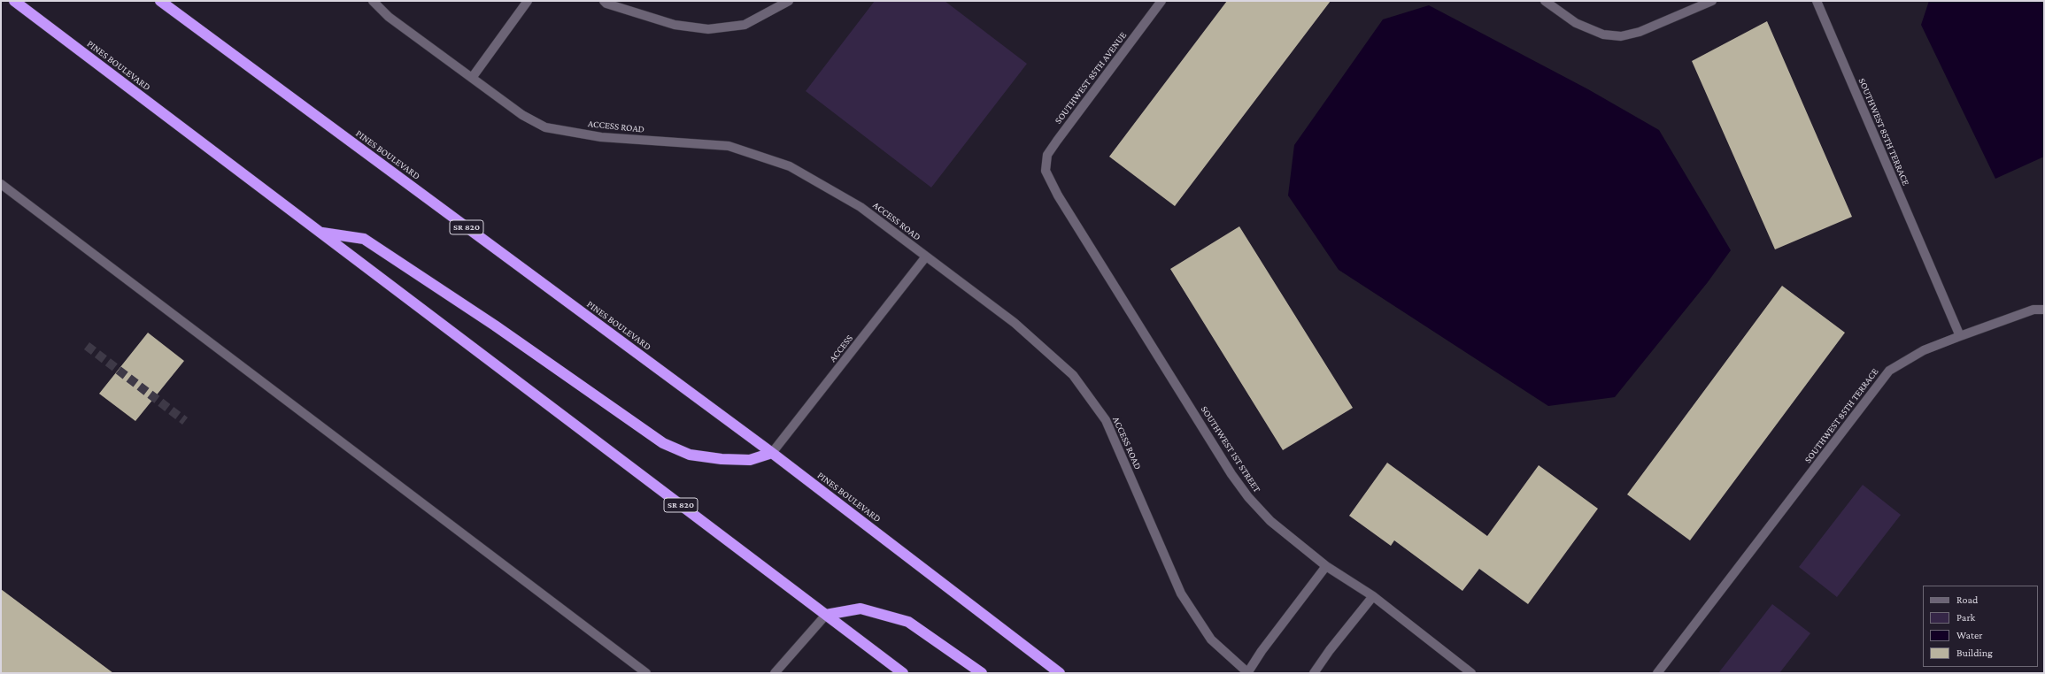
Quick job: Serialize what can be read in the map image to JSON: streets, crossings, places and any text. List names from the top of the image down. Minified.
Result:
{"streets":{"highway":["PINES BOULEVARD","SR 820"],"street":["SOUTHWEST 85TH AVENUE","ACCESS ROAD","SOUTHWEST 85TH TERRACE","ACCESS","SOUTHWEST 1ST STREET"]},"crossings":[["PINES BOULEVARD","ACCESS"],["SOUTHWEST 85TH AVENUE","SOUTHWEST 1ST STREET"],["ACCESS ROAD","ACCESS"]],"legend":["Road","Park","Water","Building"]}
